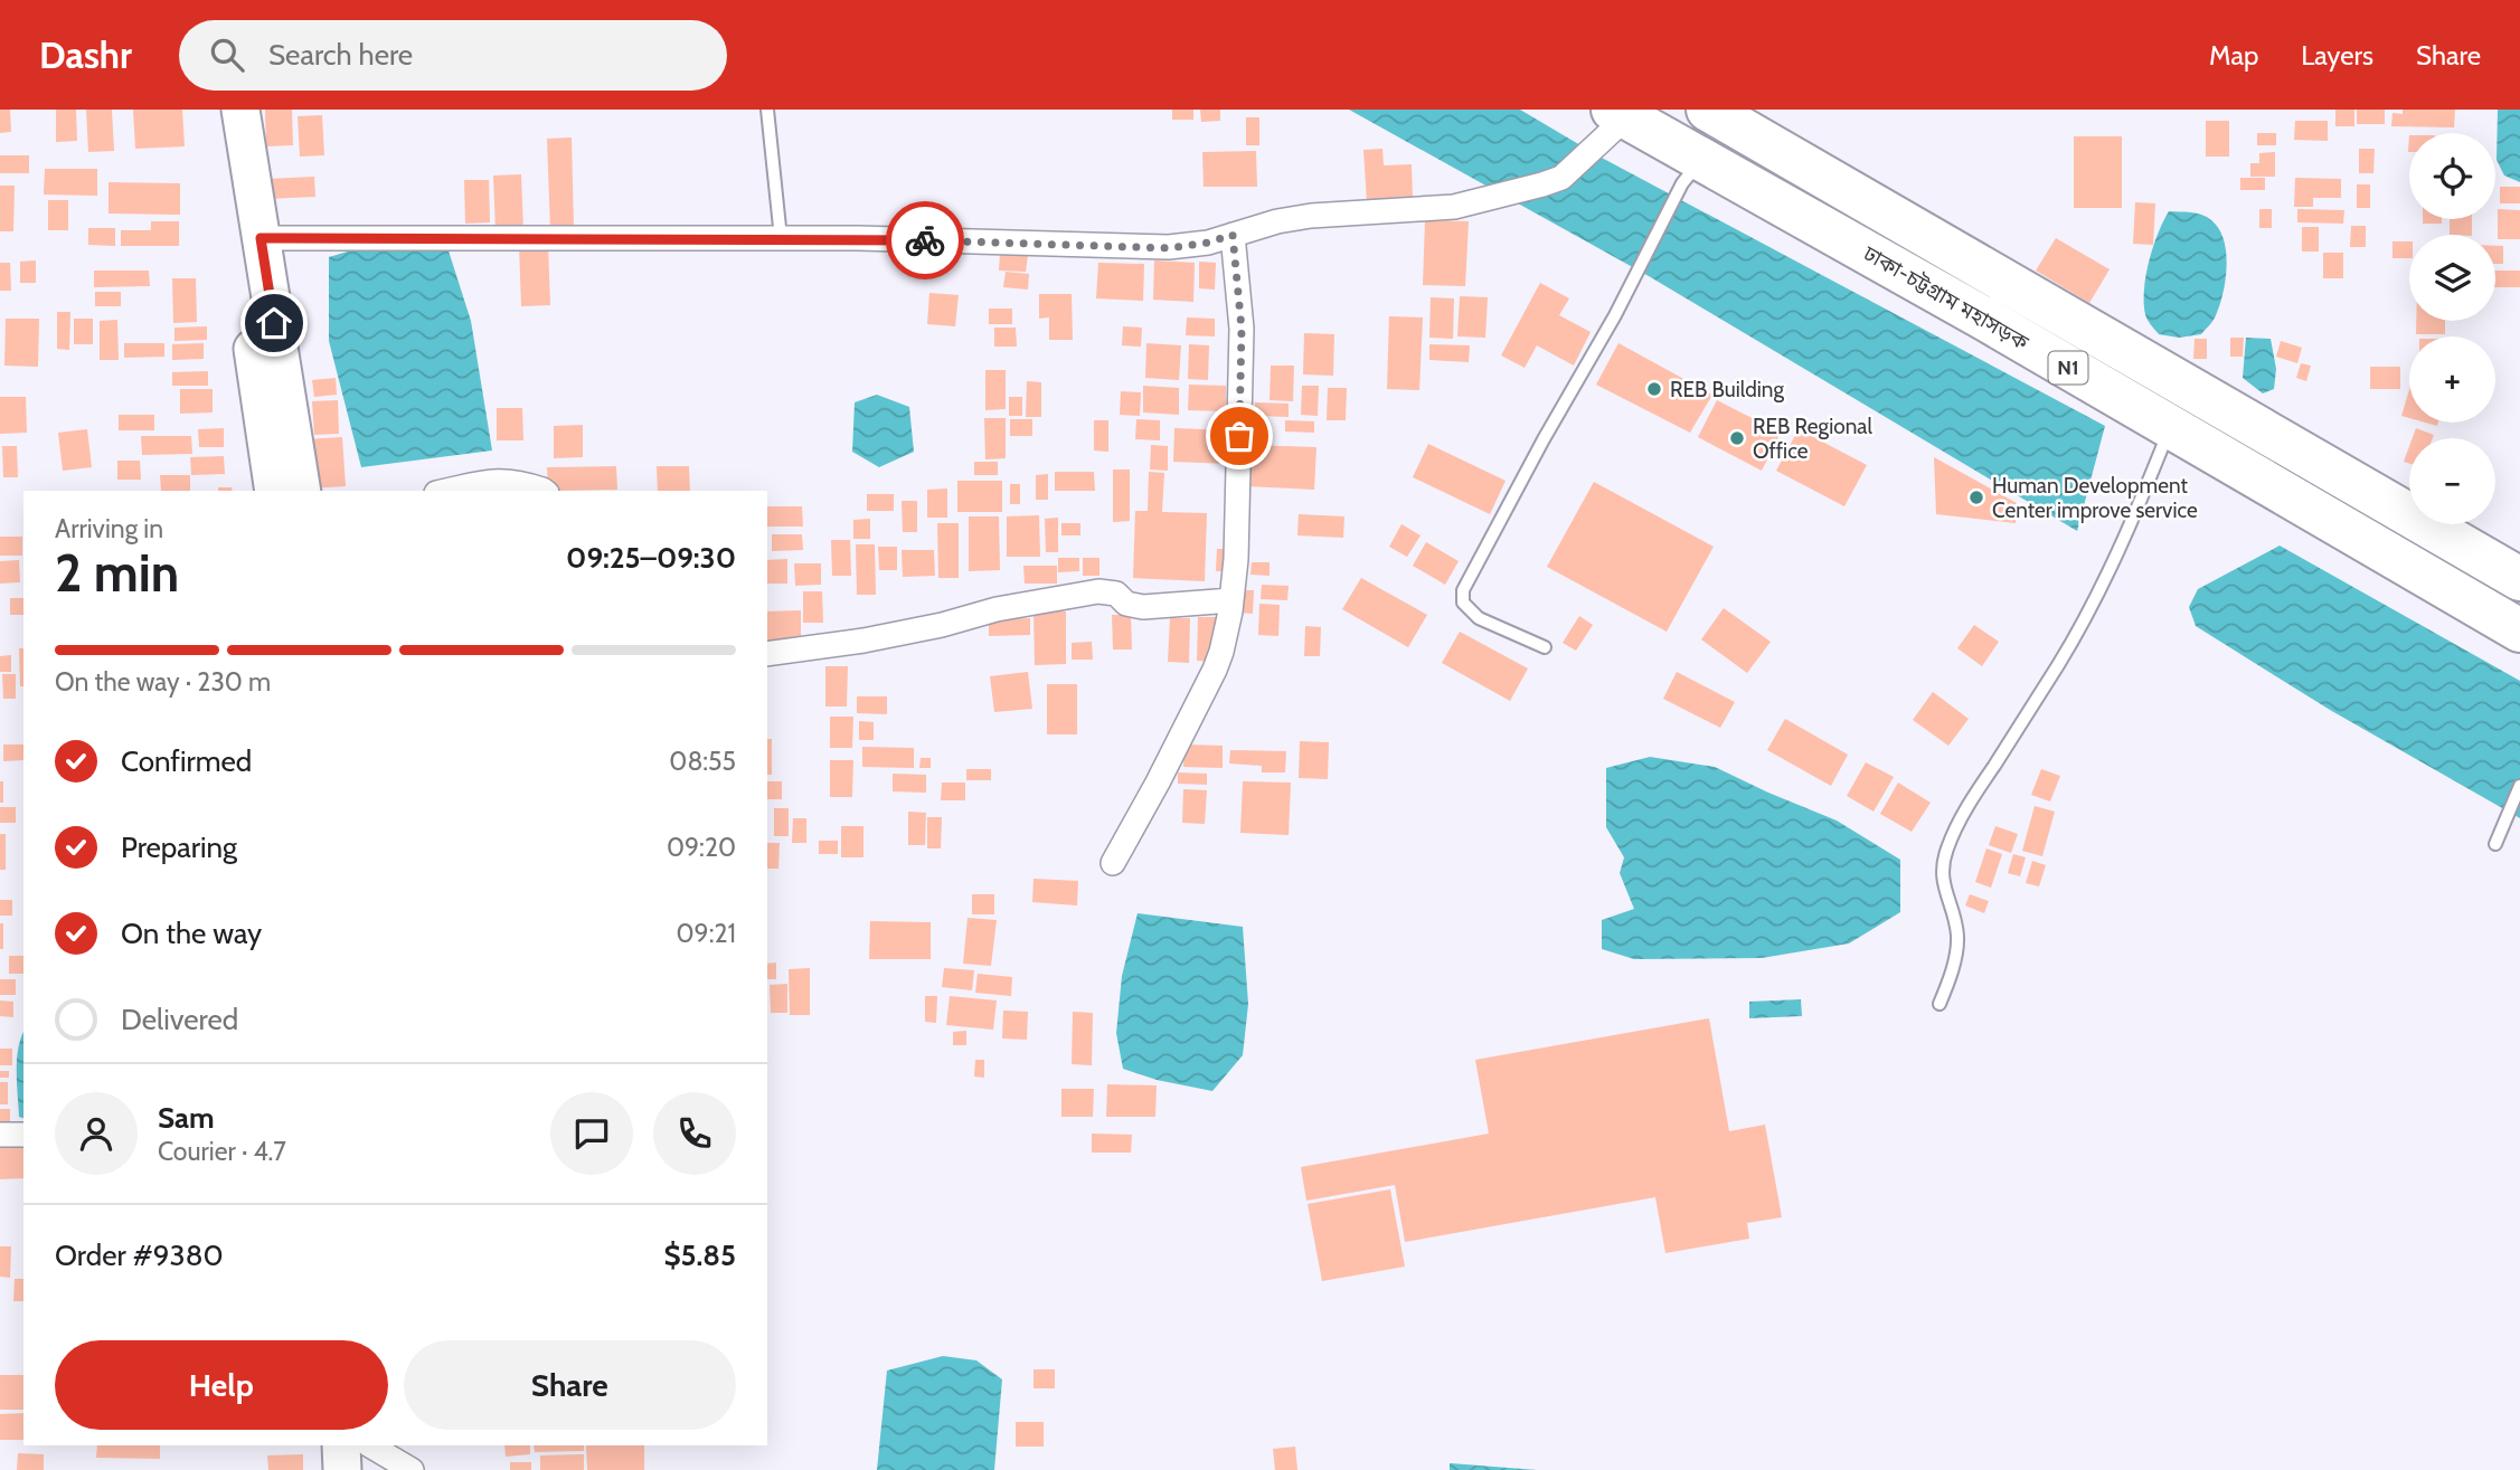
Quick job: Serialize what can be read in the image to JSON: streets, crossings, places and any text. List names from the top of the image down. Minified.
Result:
{"streets":{"highway":["ঢাকা-চট্টগ্রাম মহাসড়ক","N1"]},"places":["REB Building","REB Regional Office","Human Development Center improve service"],"page":{"header":"Dashr","search":"Search here","nav":["Map","Layers","Share"],"map_buttons":["+","−"],"heading":["2 min","Arriving in","09:25–09:30"],"panel":["Sam","Courier · 4.7","Order #9380","$5.85"],"bar":"On the way · 230 m","list":[["Confirmed","08:55"],["Preparing","09:20"],["On the way","09:21"],"Delivered"],"buttons":["Help","Share"]}}
